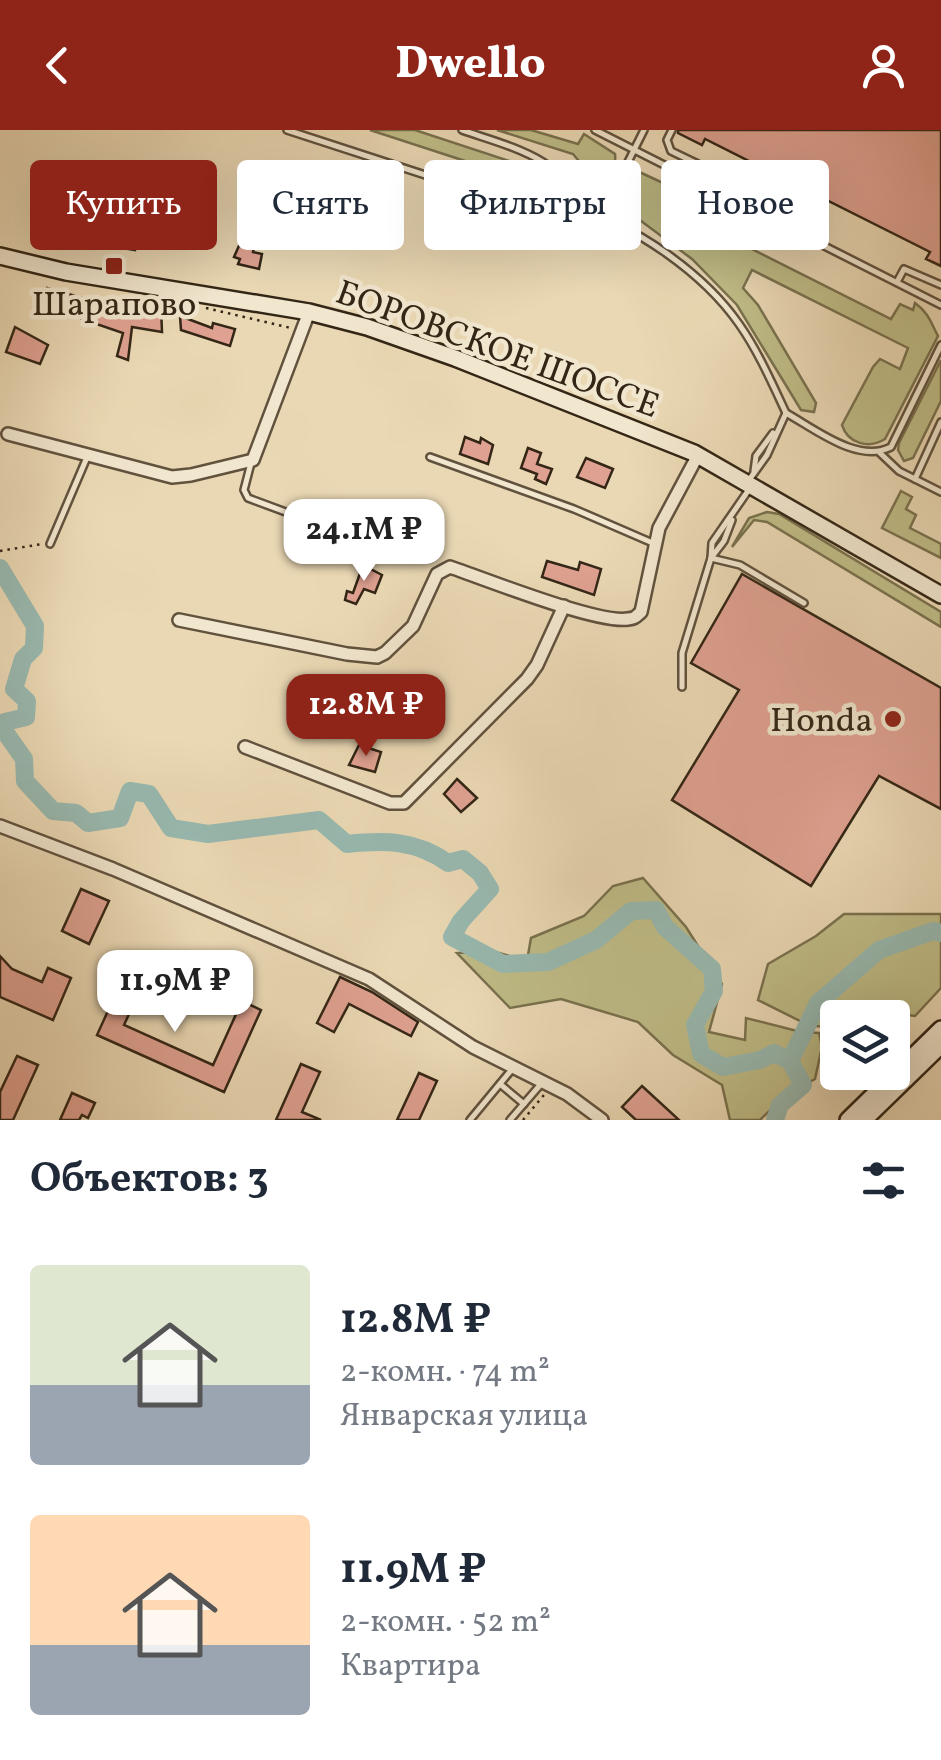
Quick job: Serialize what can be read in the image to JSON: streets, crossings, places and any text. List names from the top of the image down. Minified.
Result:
{"streets":{"main road":["БОРОВСКОЕ ШОССЕ"]},"places":{"transit":["Шарапово"],"other":["Honda"]},"page":{"header":"Dwello","chip":["Купить","Снять","Фильтры","Новое"],"price":["24.1M ₽","12.8M ₽","11.9M ₽"],"heading":"Объектов: 3","list":[{"name":"12.8M ₽","note":"2-комн. · 74 m² · Январская улица"},{"name":"11.9M ₽","note":"2-комн. · 52 m² · Квартира"}]}}
